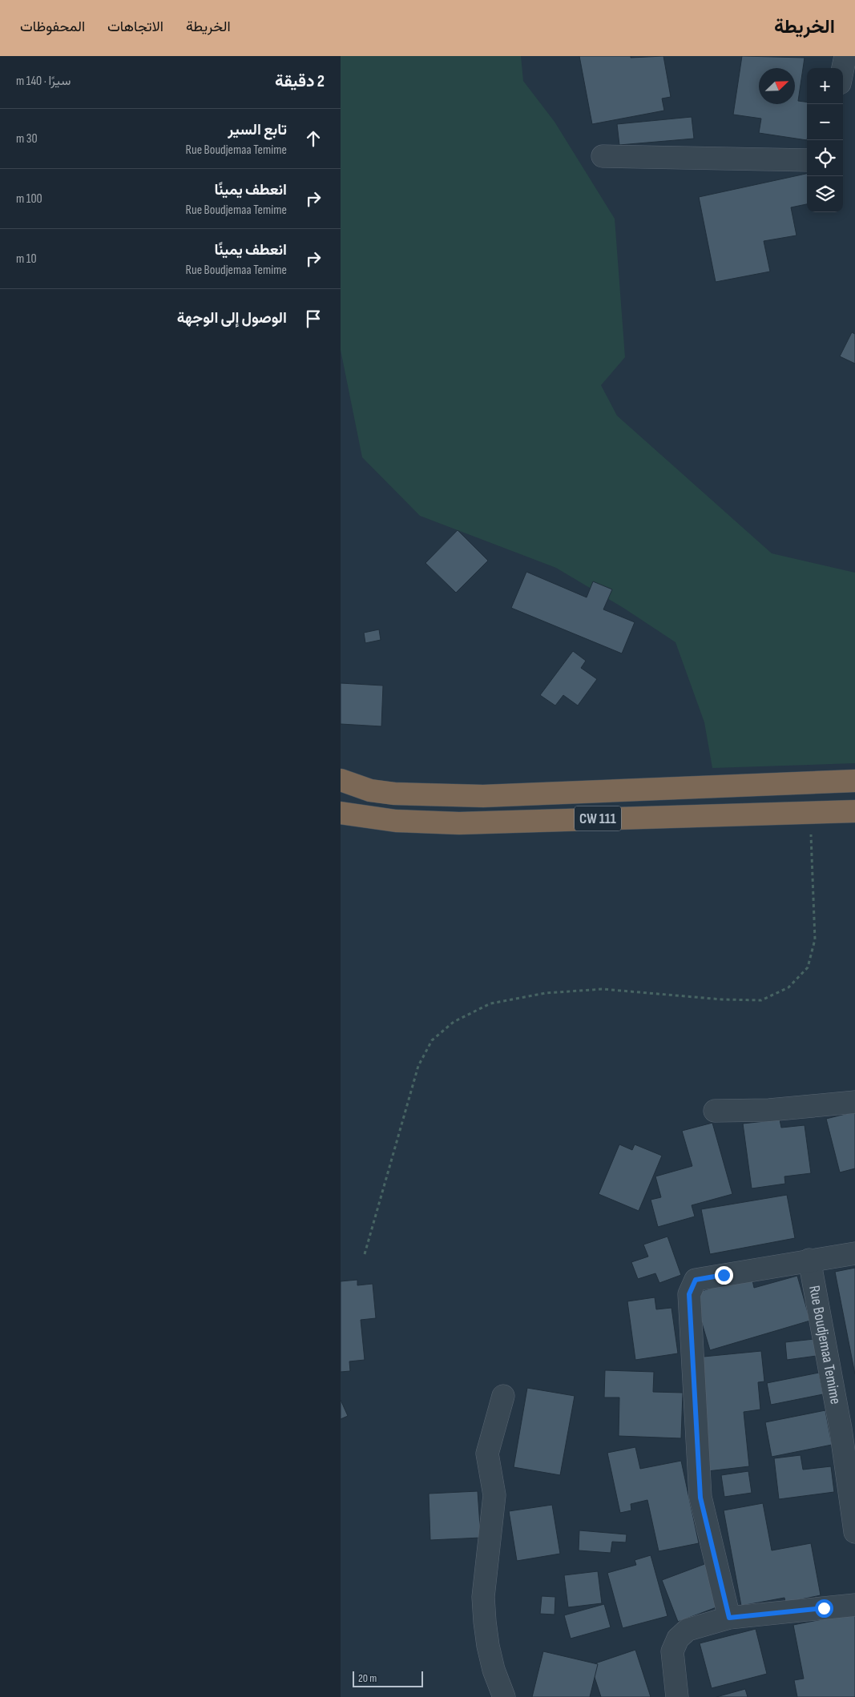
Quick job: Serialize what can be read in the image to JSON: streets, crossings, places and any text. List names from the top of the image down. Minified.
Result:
{"streets":{"highway":["CW 111"],"street":["Rue Boudjemaa Temime"]},"scale_bar":"20 m","north":"top right","page":{"header":"الخريطة","nav":["الخريطة","الاتجاهات","المحفوظات"],"heading":["2 دقيقة","سيرًا · 140 m"],"map_buttons":["+","−"],"list":[["تابع السير","Rue Boudjemaa Temime","30 m"],["انعطف يمينًا","Rue Boudjemaa Temime","100 m"],["انعطف يمينًا","Rue Boudjemaa Temime","10 m"],"الوصول إلى الوجهة"],"scale":"20 m"}}
